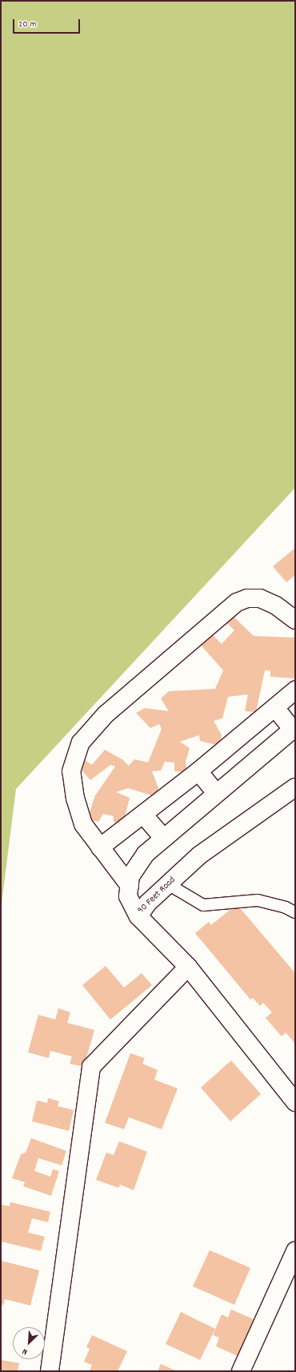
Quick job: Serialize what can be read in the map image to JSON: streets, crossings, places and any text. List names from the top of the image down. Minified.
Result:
{"streets":{"street":["90 Feet Road"]},"scale_bar":"20 m","north":"bottom left"}
